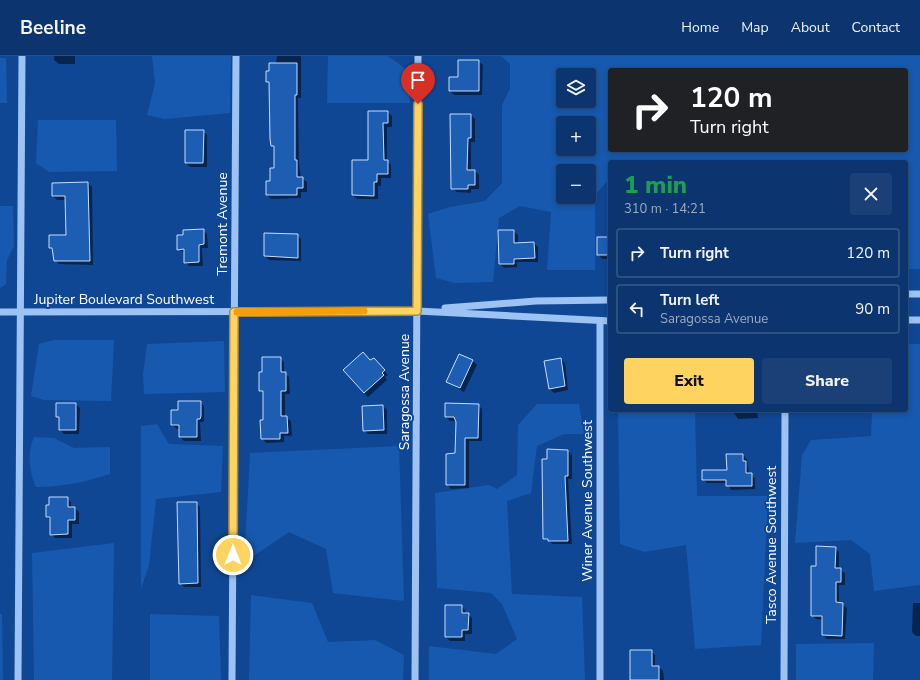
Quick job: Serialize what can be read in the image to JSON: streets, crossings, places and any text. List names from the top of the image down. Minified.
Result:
{"streets":{"street":["Tremont Avenue","Jupiter Boulevard Southwest","Saragossa Avenue","Winer Avenue Southwest","Tasco Avenue Southwest"]},"crossings":[["Tremont Avenue","Jupiter Boulevard Southwest"],["Jupiter Boulevard Southwest","Saragossa Avenue"],["Jupiter Boulevard Southwest","Winer Avenue Southwest"]],"page":{"header":"Beeline","nav":["Home","Map","About","Contact"],"map_buttons":["+","−"],"turn":["120 m","Turn right"],"heading":["1 min","310 m · 14:21"],"list":[{"name":"Turn right","value":"120 m"},{"name":"Turn left","note":"Saragossa Avenue","value":"90 m"}],"buttons":["Exit","Share"]}}
